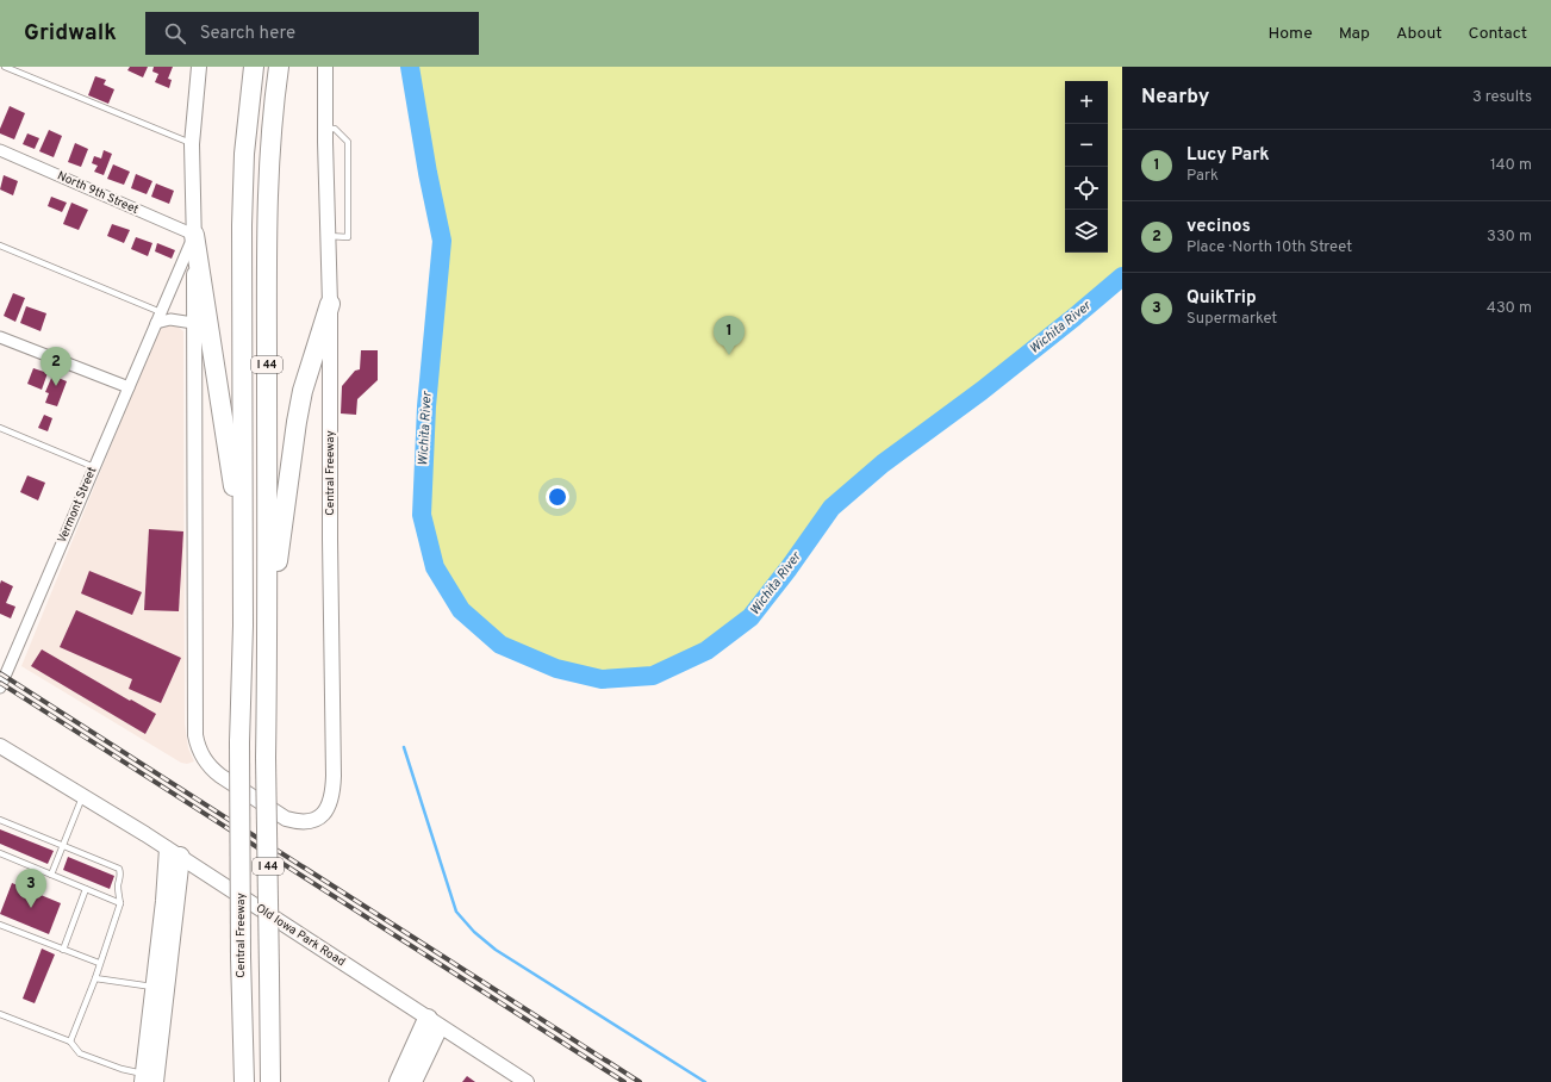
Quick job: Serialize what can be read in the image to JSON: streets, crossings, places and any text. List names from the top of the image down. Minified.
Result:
{"streets":{"highway":["I 44","Central Freeway"],"main road":["Old Iowa Park Road"],"street":["North 9th Street","Vermont Street"]},"crossings":[["North 9th Street","Central Freeway"],["North 9th Street","Vermont Street"],["Central Freeway","Vermont Street"]],"water":["Wichita River"],"page":{"header":"Gridwalk","search":"Search here","nav":["Home","Map","About","Contact"],"heading":["Nearby","3 results"],"map_buttons":["+","−"],"list":[{"mark":"1","name":"Lucy Park","note":"Park","value":"140 m"},{"mark":"2","name":"vecinos","note":"Place · North 10th Street","value":"330 m"},{"mark":"3","name":"QuikTrip","note":"Supermarket","value":"430 m"}],"pins":["1","2","3"]}}
